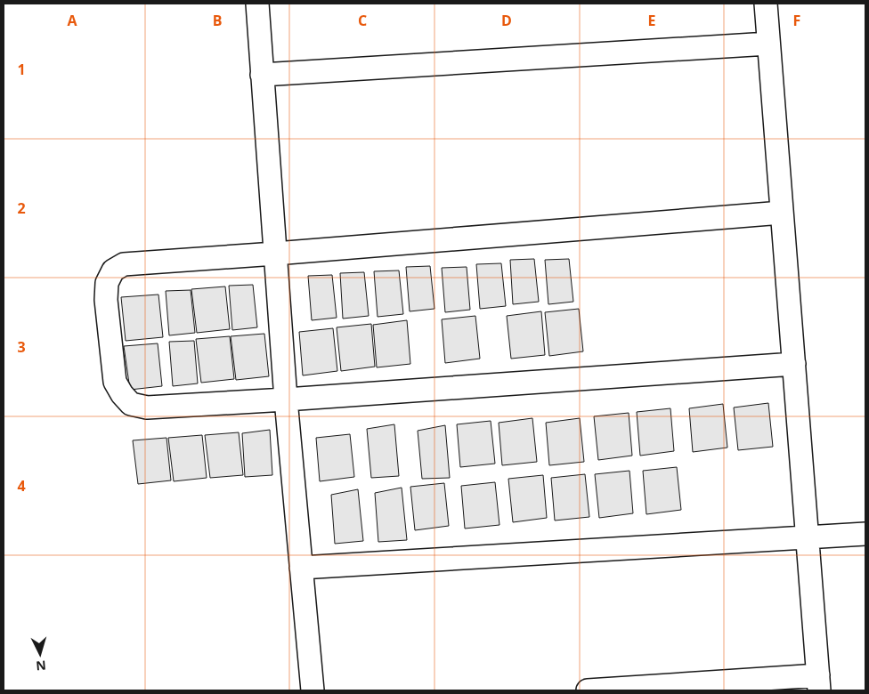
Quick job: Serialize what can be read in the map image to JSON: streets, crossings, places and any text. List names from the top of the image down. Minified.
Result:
{"north":"bottom","grid":{"columns":["A","B","C","D","E","F"],"rows":["1","2","3","4"]}}
